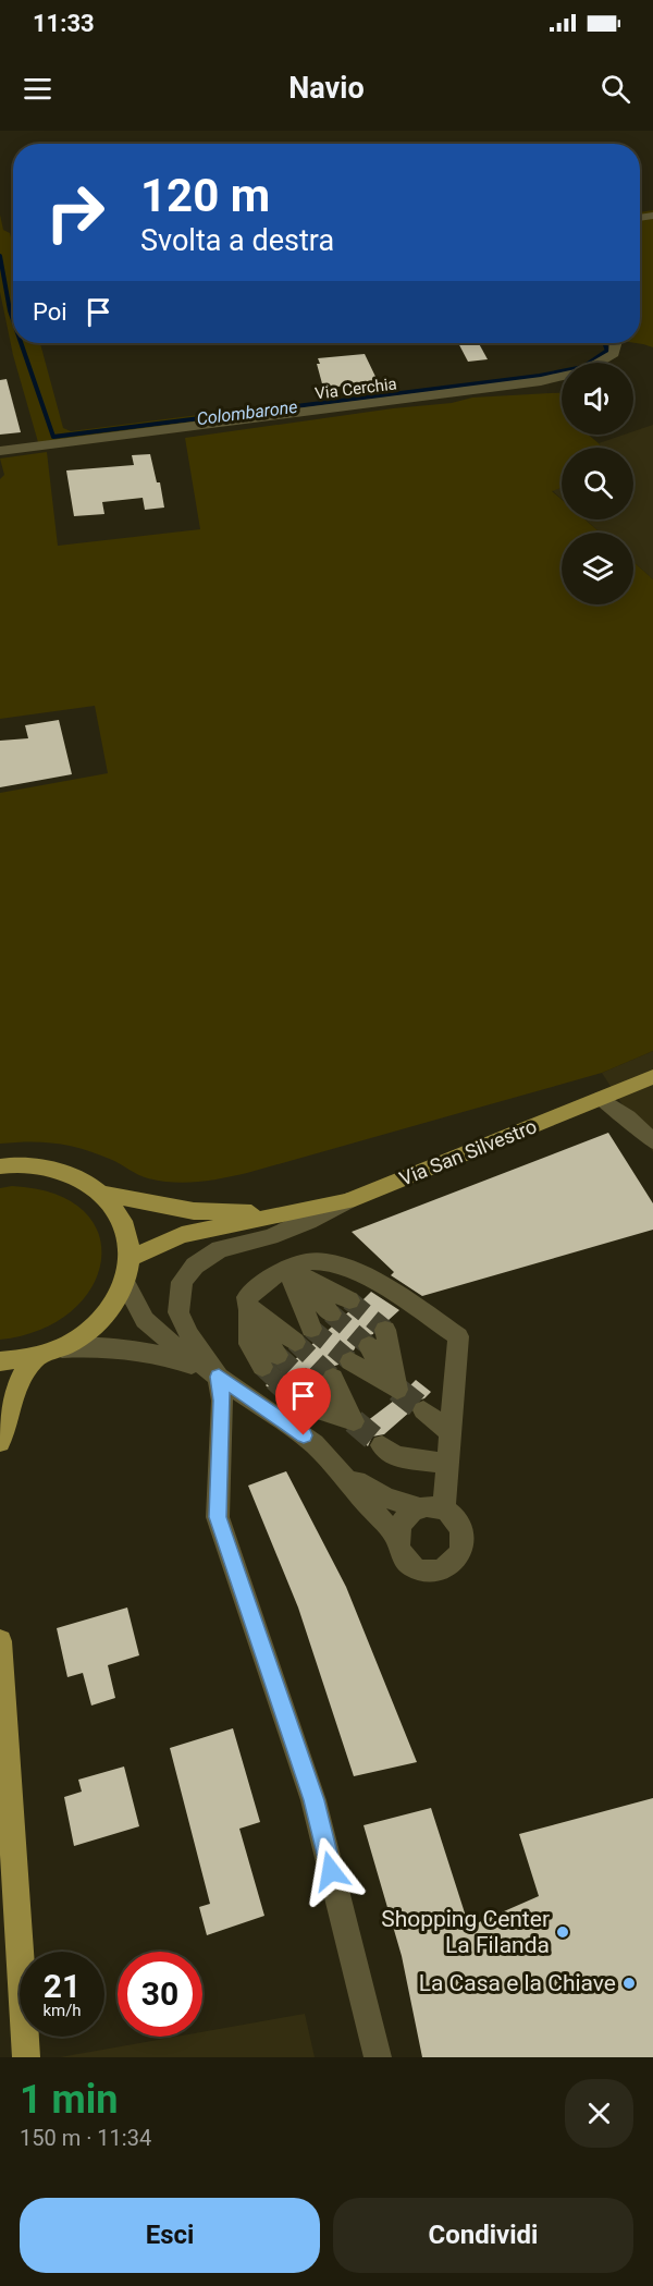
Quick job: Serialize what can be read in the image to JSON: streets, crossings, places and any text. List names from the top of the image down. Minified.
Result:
{"streets":{"main road":["Via San Silvestro"],"street":["Via Cerchia"]},"water":["Colombarone"],"places":["Shopping Center La Filanda","La Casa e la Chiave"],"page":{"status":"11:33","header":"Navio","turn":["120 m","Svolta a destra"],"then":"Poi","speed":"21 km/h","limit":"30","heading":["1 min","150 m · 11:34"],"buttons":["Esci","Condividi"]}}
